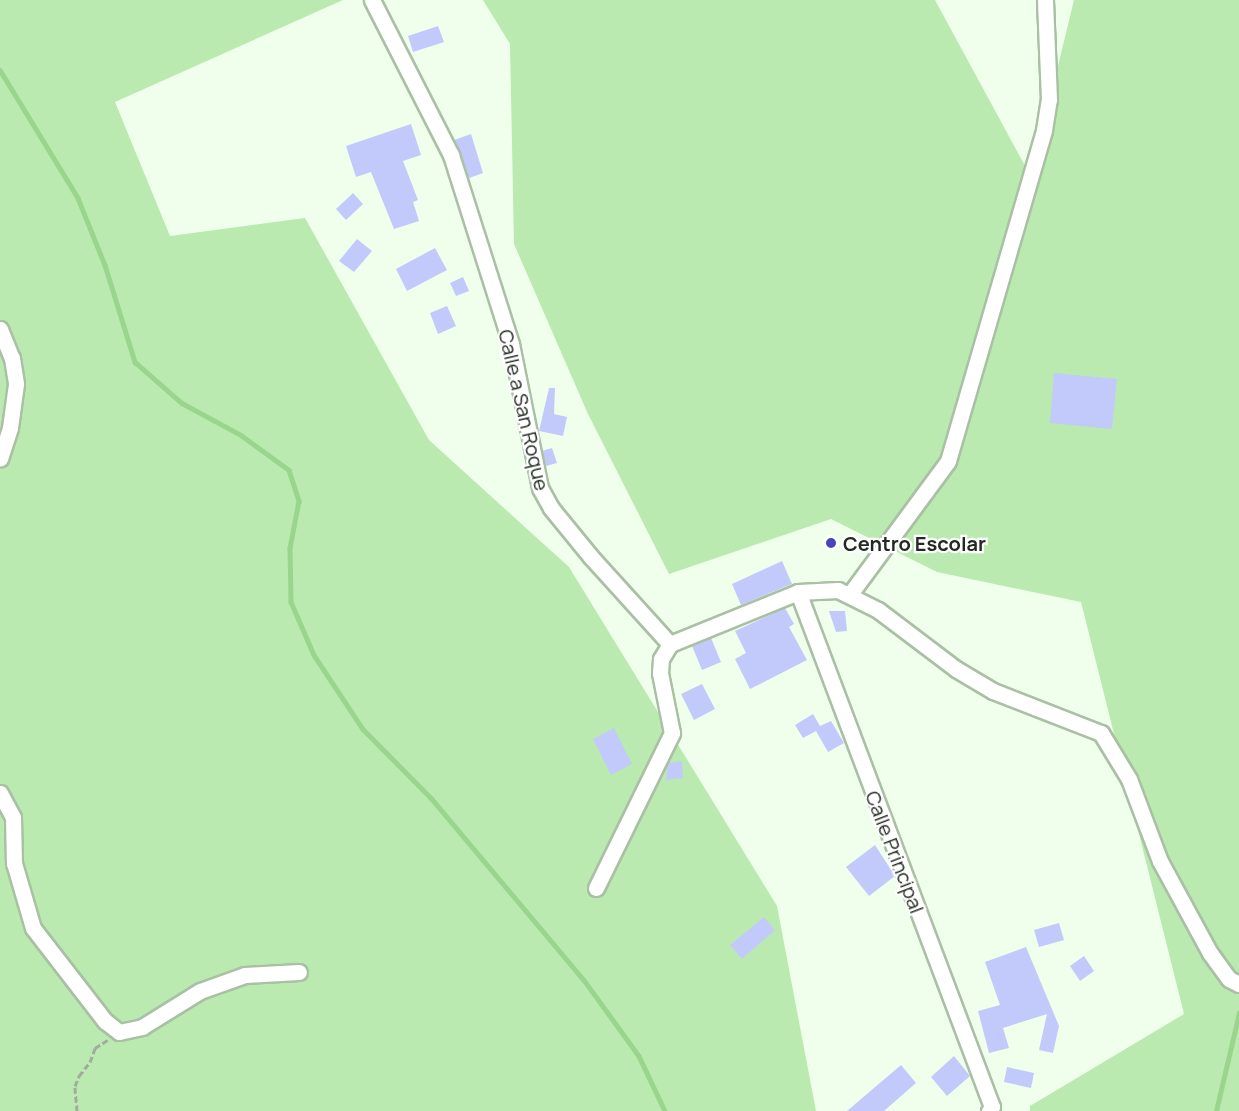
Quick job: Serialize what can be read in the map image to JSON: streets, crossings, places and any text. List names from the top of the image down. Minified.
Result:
{"streets":{"street":["Calle a San Roque","Calle Principal"]},"places":["Centro Escolar"]}
